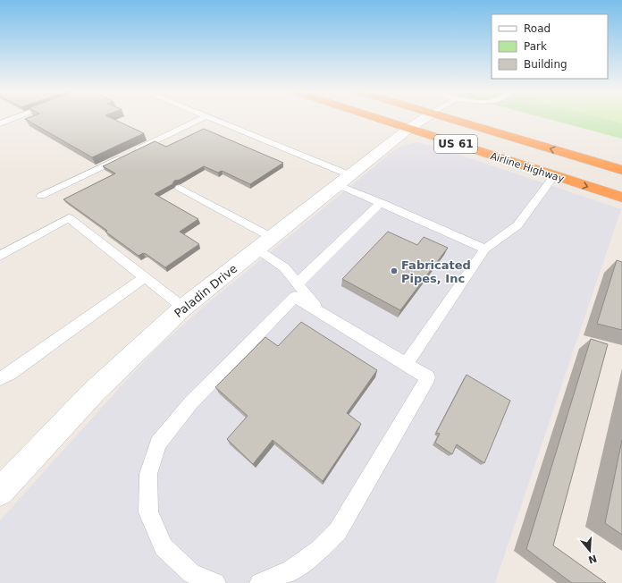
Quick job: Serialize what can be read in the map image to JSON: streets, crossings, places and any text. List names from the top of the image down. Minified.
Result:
{"streets":{"highway":["US 61","Airline Highway"],"street":["Paladin Drive"]},"crossings":[["Airline Highway","Paladin Drive"]],"places":["Fabricated Pipes, Inc"],"legend":["Road","Park","Building"],"north":"bottom"}
